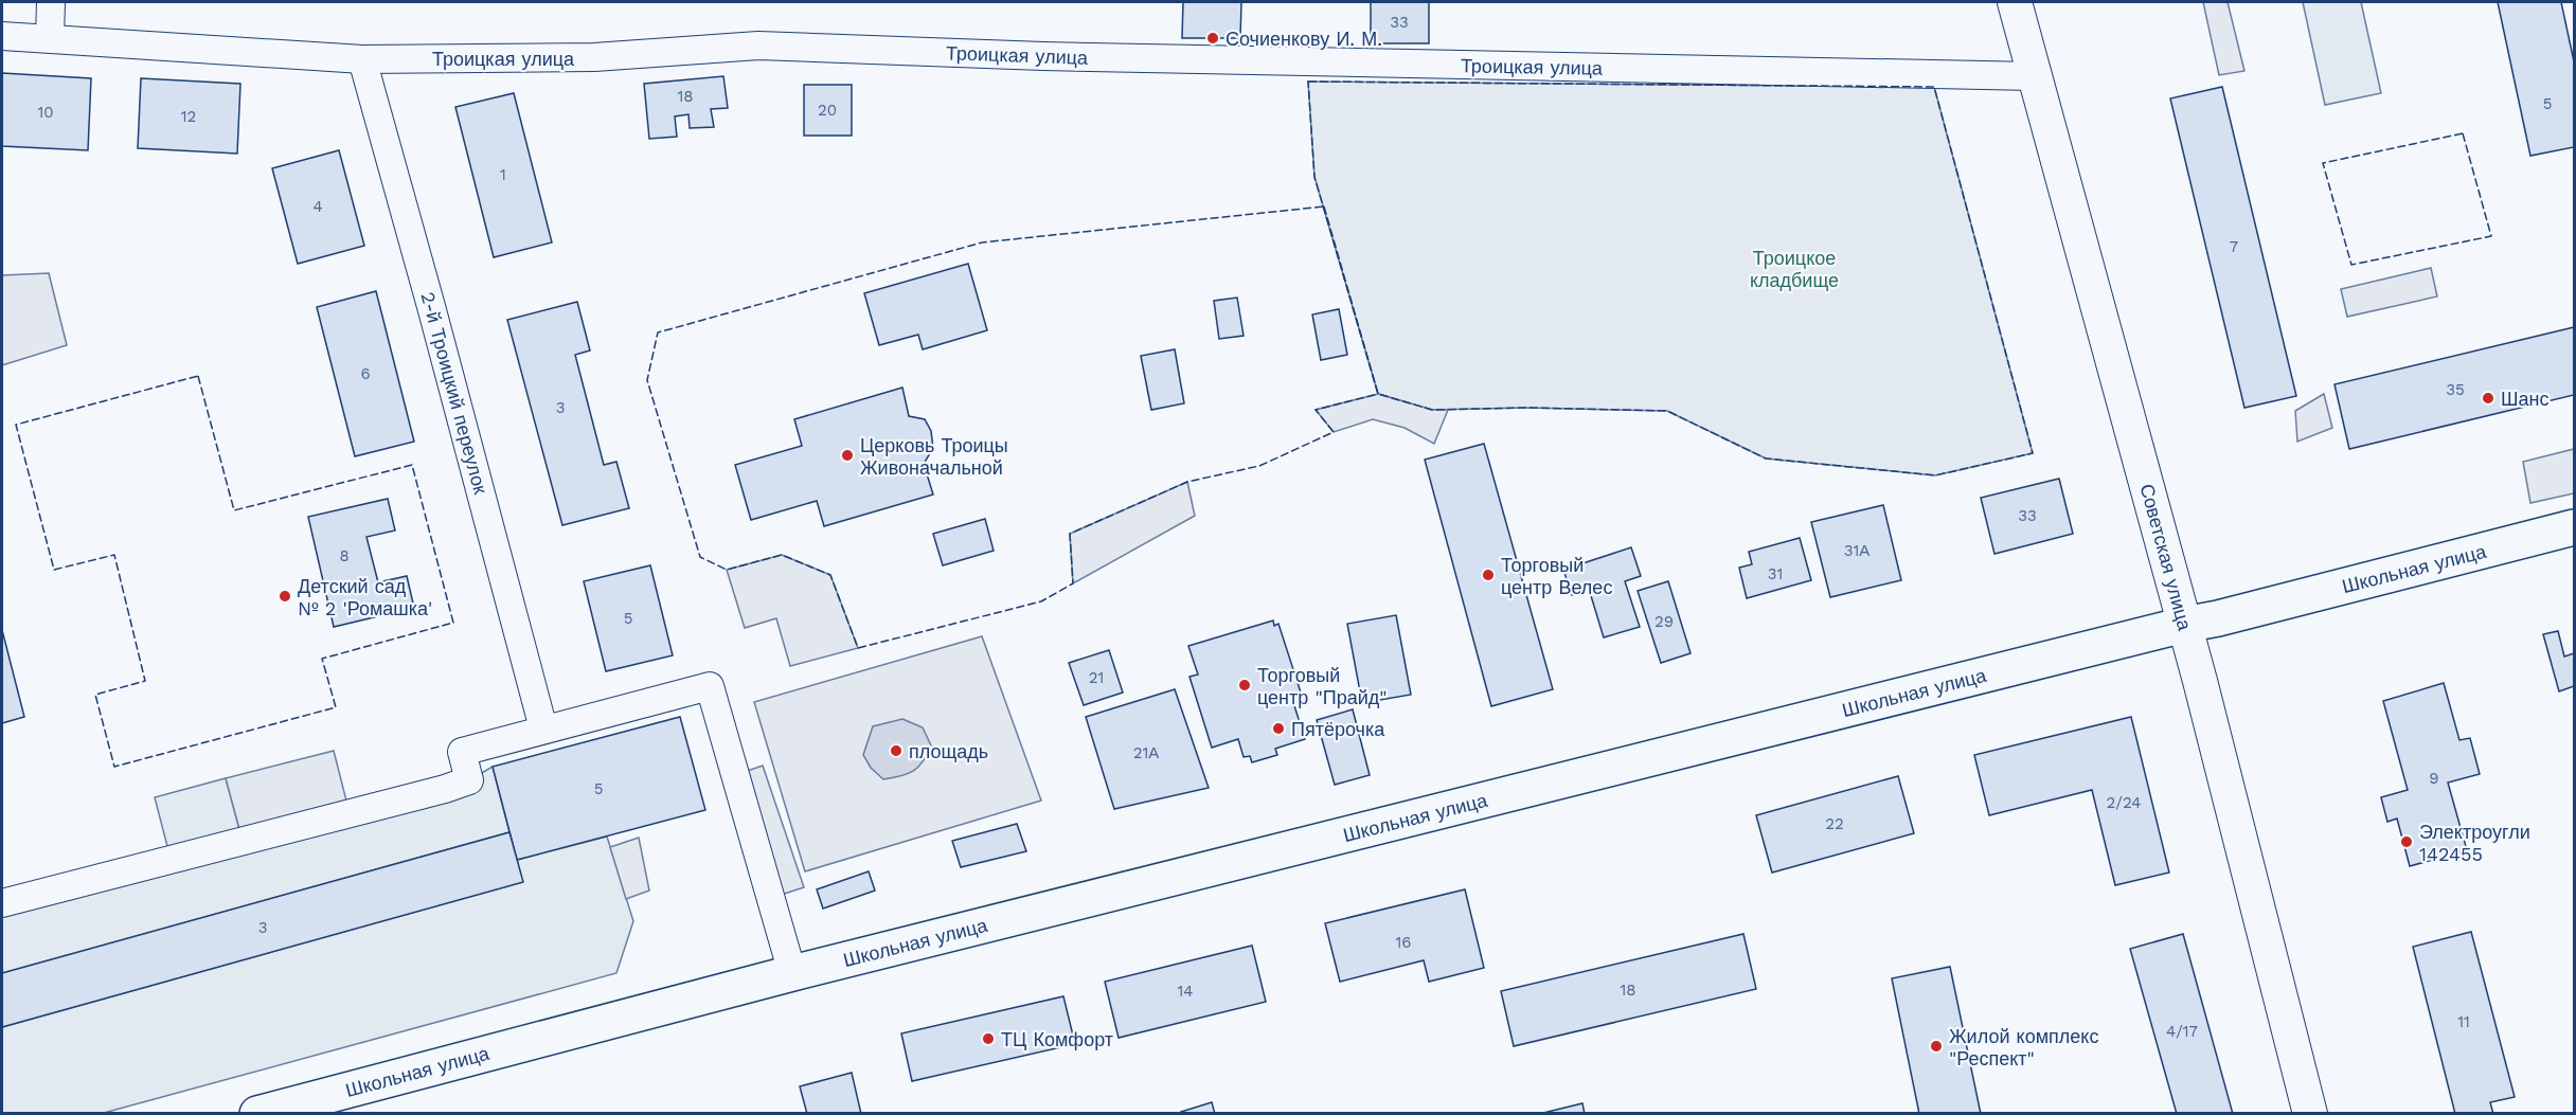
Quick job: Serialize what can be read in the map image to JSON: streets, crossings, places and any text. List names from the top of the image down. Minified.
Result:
{"streets":{"main road":["Школьная улица"],"street":["Троицкая улица","2-й Троицкий переулок","Советская улица"]},"crossings":[["Троицкая улица","2-й Троицкий переулок"],["Троицкая улица","Советская улица"],["Советская улица","Школьная улица"]],"parks":["Троицкое кладбище"],"places":["Сочиенкову И. М.","Шанс","Церковь Троицы Живоначальной","Торговый центр Велес","Детский сад № 2 'Ромашка'","Торговый центр \"Прайд\"","Пятёрочка","площадь","Электроугли 142455","ТЦ Комфорт","Жилой комплекс \"Респект\""],"house_numbers":["33","18","5","20","10","12","1","4","7","6","35","3","33","31А","8","31","5","29","21","21А","9","5","2/24","22","3","16","18","14","11","4/17"]}
